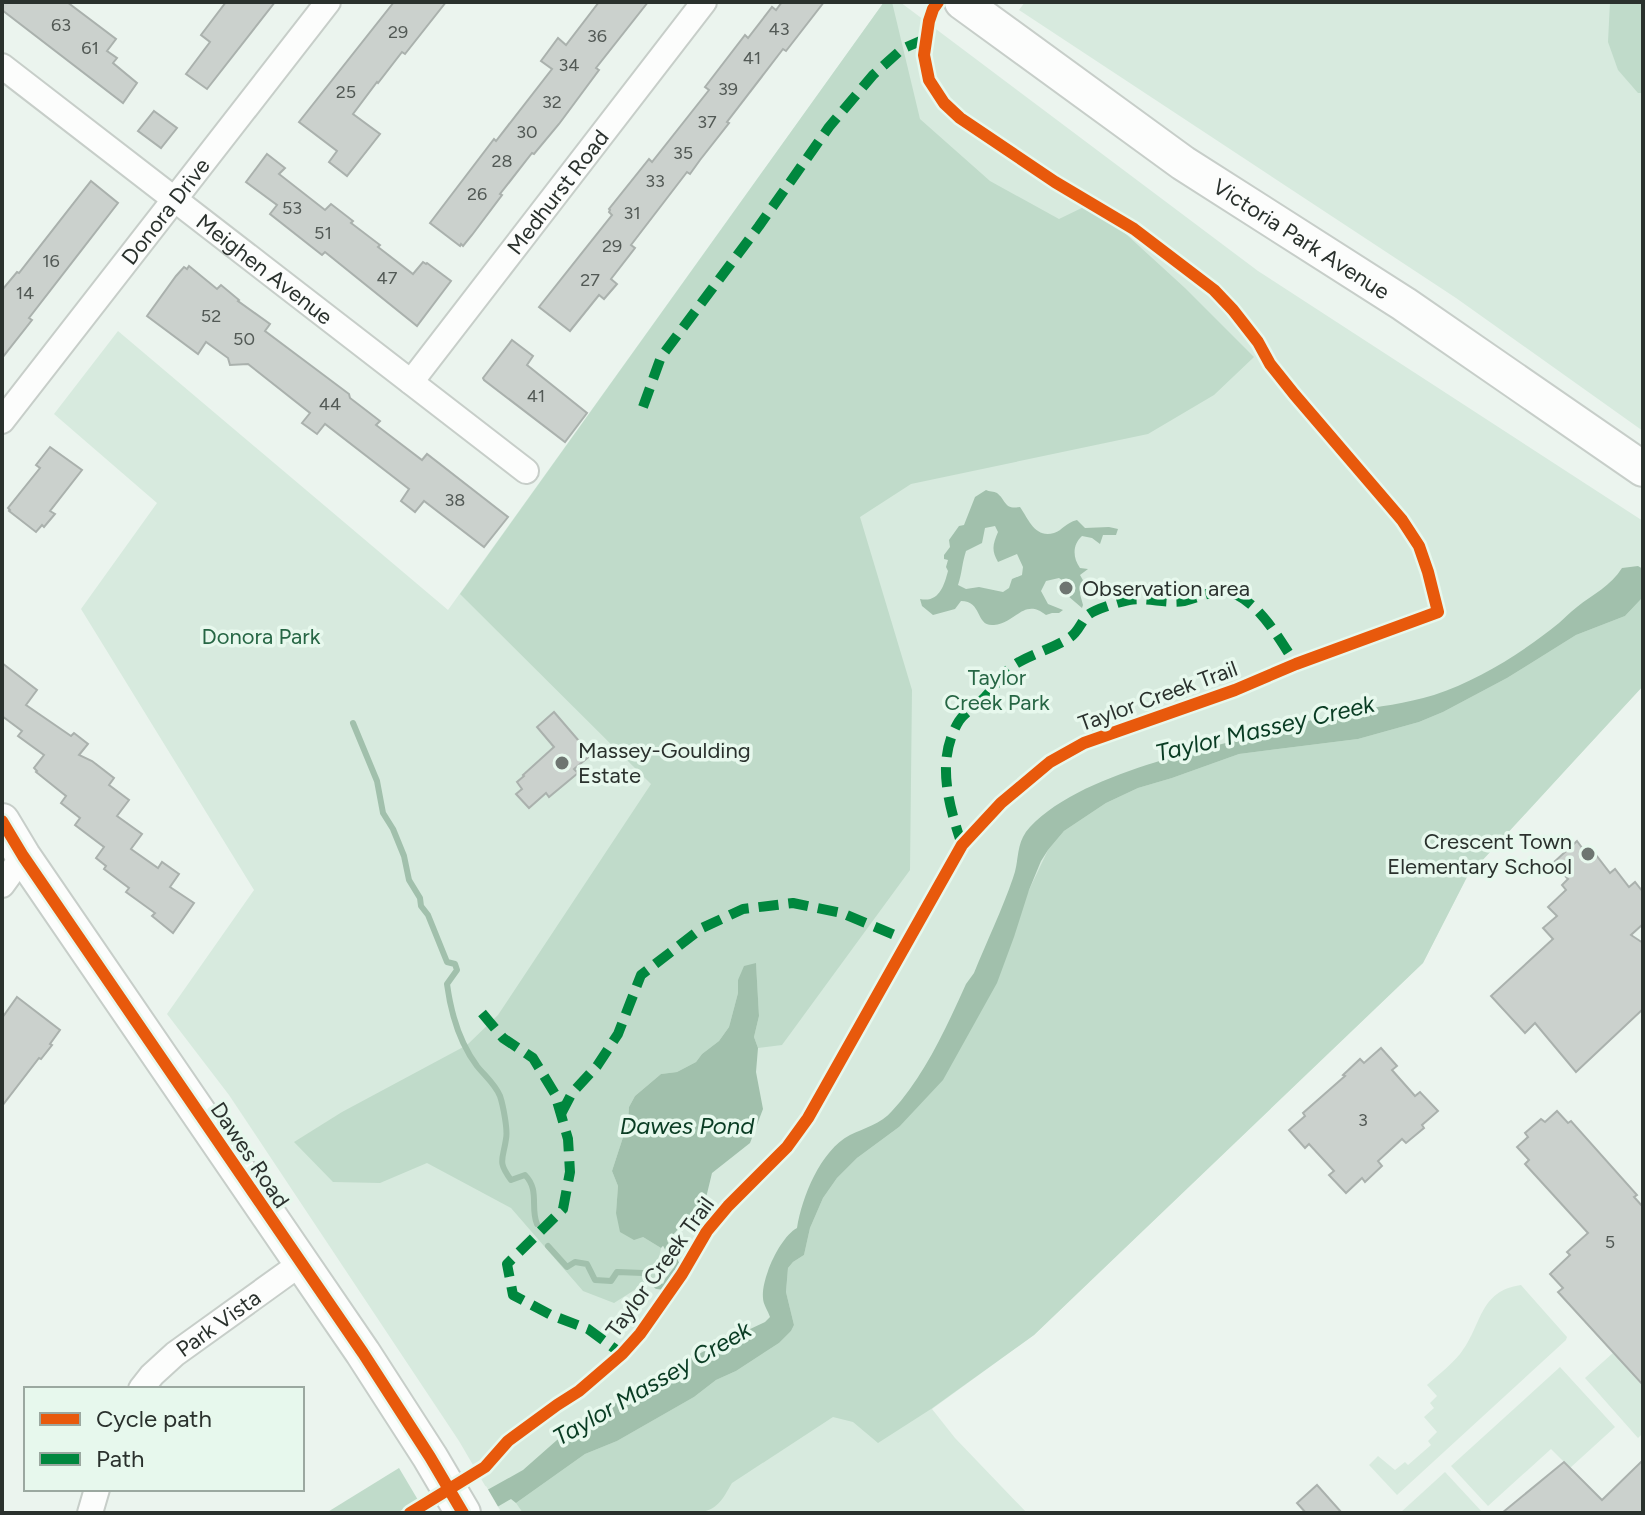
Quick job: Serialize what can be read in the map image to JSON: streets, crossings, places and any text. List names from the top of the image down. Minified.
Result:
{"streets":{"street":["Medhurst Road","Donora Drive","Victoria Park Avenue","Meighen Avenue","Dawes Road","Park Vista"],"cycle path":["Taylor Creek Trail"]},"crossings":[["Medhurst Road","Meighen Avenue"],["Donora Drive","Meighen Avenue"],["Dawes Road","Park Vista"]],"water":["Taylor Massey Creek","Dawes Pond"],"parks":["Donora Park","Taylor Creek Park"],"places":["Observation area","Massey-Goulding Estate","Crescent Town Elementary School"],"house_numbers":["63","43","29","36","61","41","34","39","25","32","37","30","35","28","33","26","53","31","51","29","16","47","27","14","52","50","41","44","38","3","5"],"legend":["Cycle path","Path"]}
